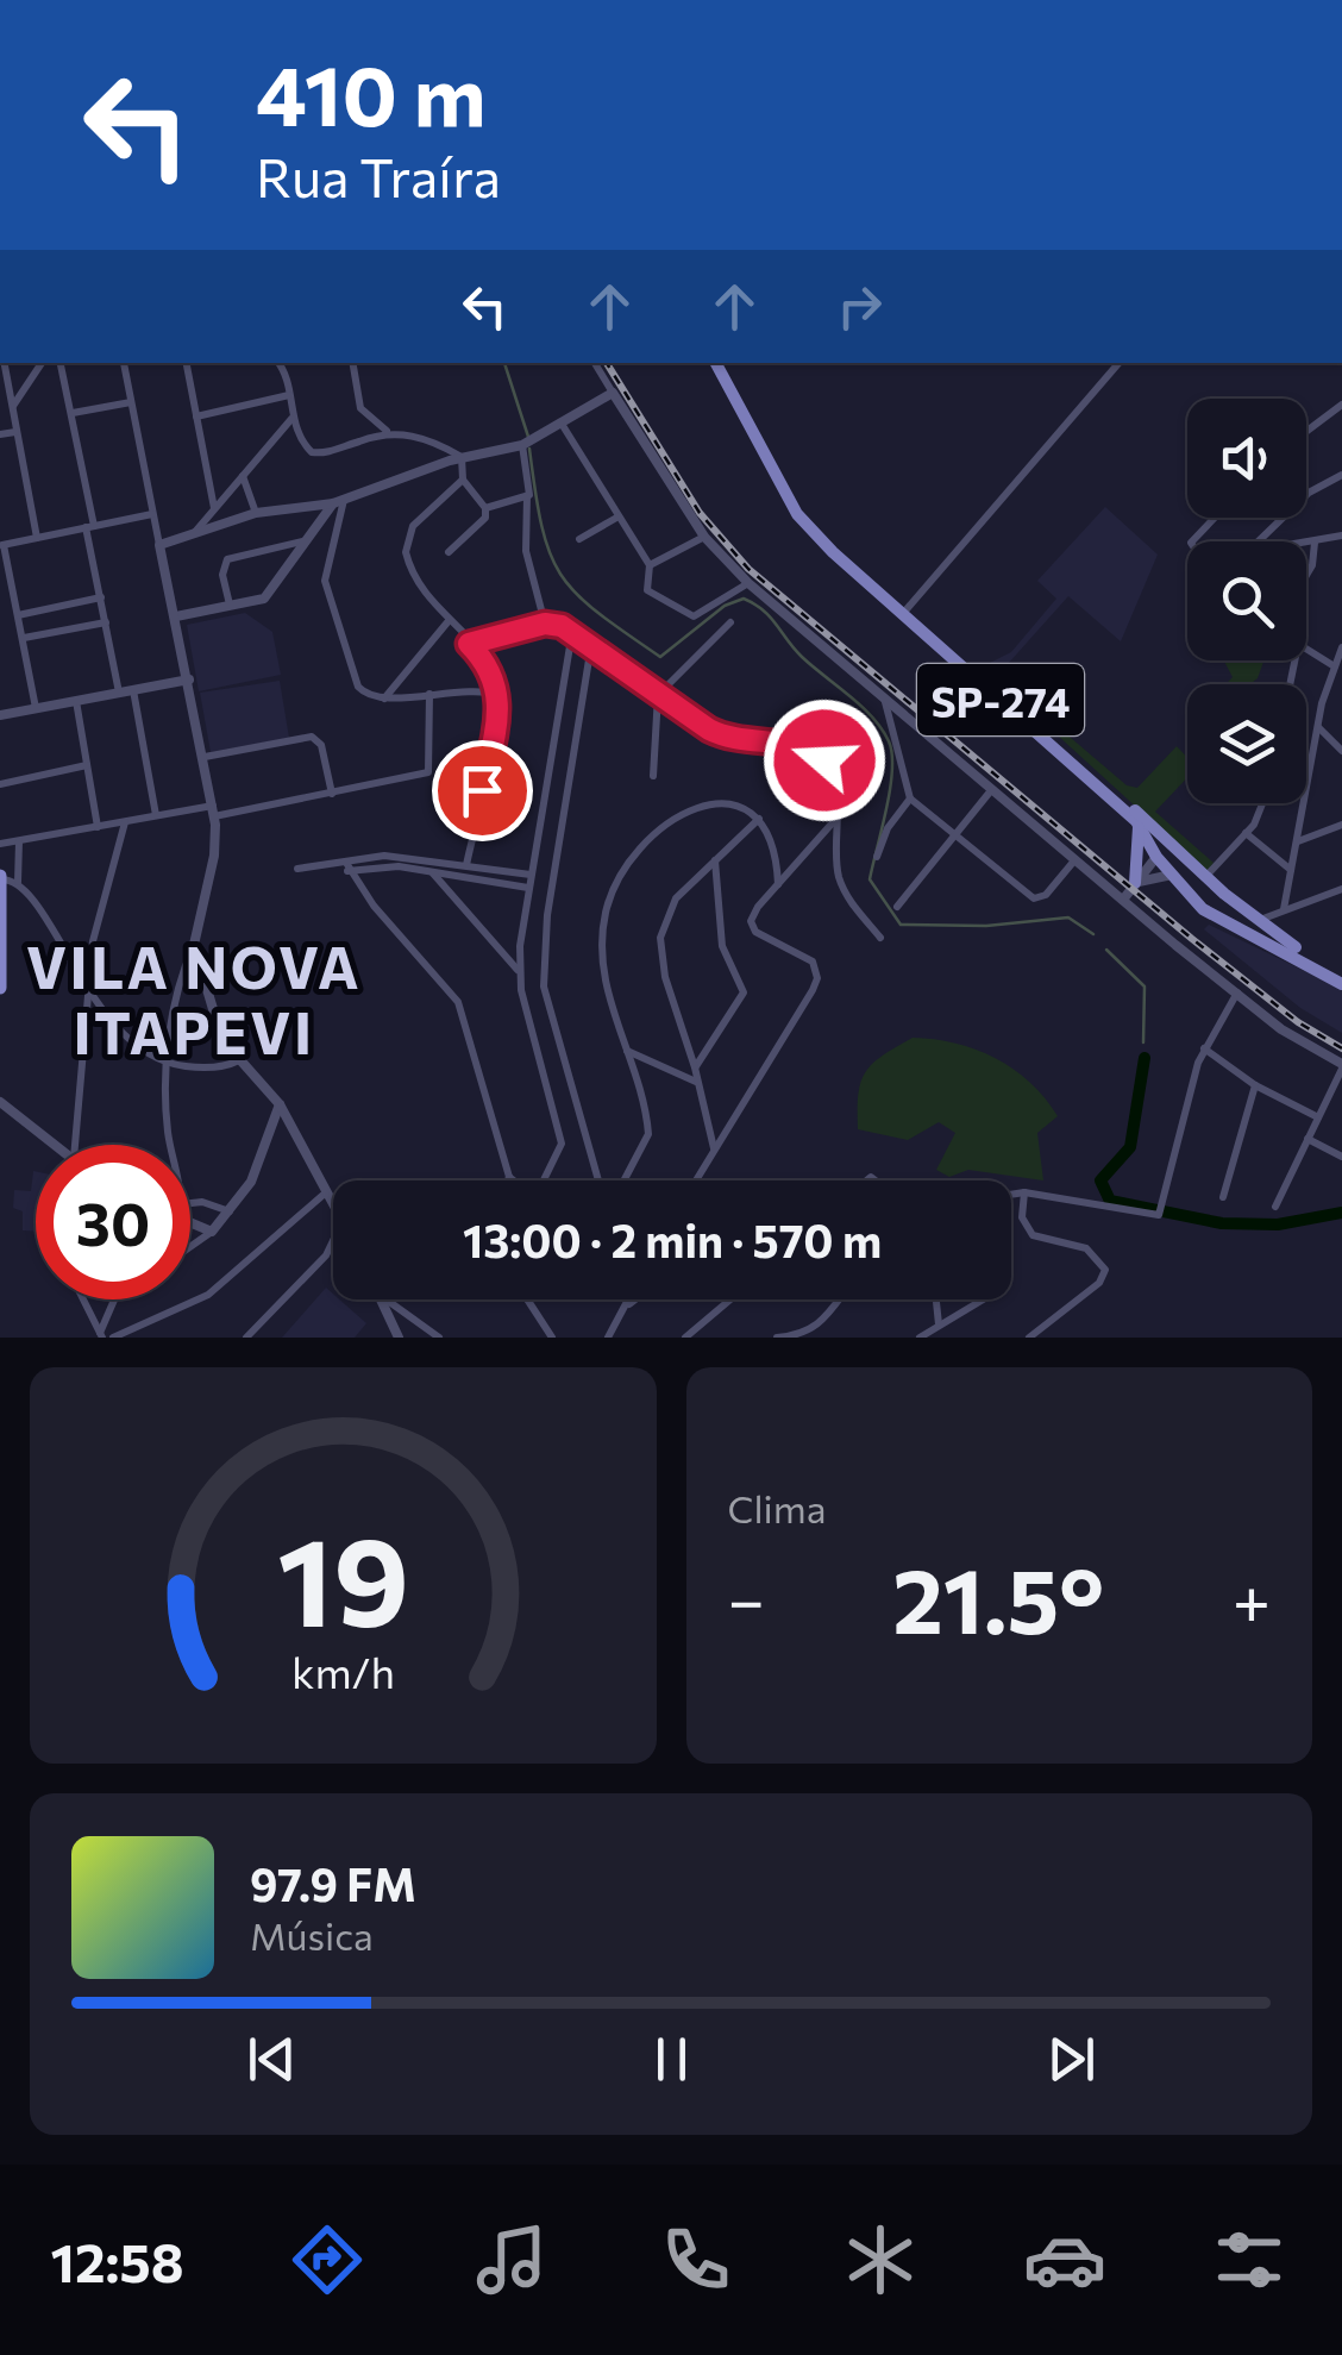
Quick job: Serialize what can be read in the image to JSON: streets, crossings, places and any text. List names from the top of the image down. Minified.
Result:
{"streets":{"main road":["SP-274"]},"districts":["VILA NOVA ITAPEVI"],"page":{"turn":["410 m","Rua Traíra"],"limit":"30","trip":"13:00 · 2 min · 570 m","tile":"Clima","heat":["−","21.5°","+"],"song":["97.9 FM","Música"],"tabs":"12:58","gauge":["19","km/h"]}}
